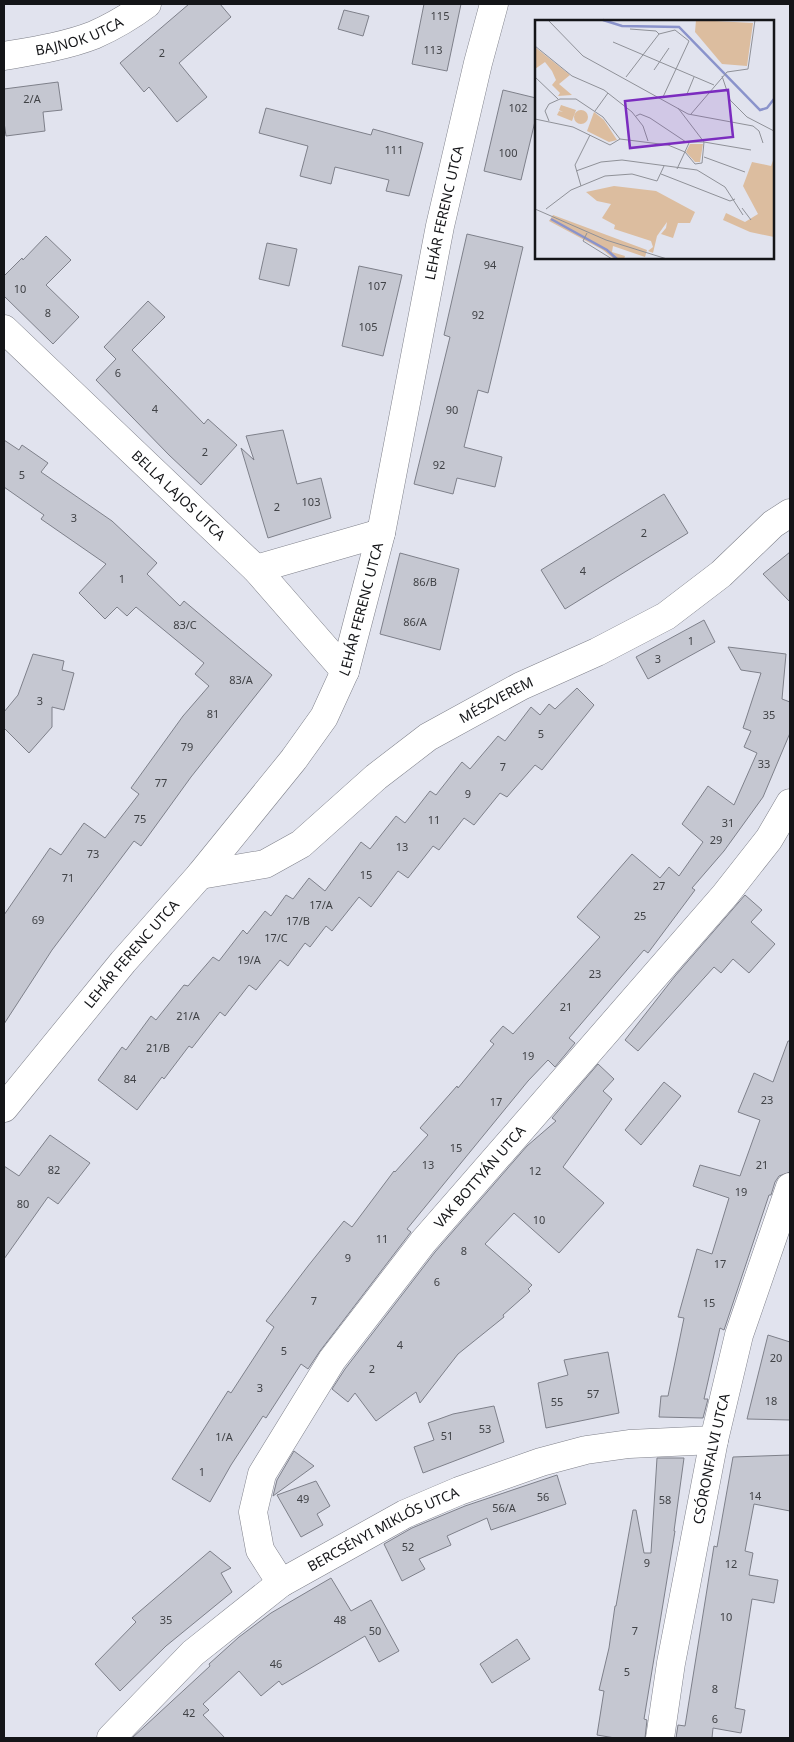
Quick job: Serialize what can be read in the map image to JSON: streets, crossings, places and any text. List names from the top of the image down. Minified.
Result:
{"streets":{"street":["BAJNOK UTCA","LEHÁR FERENC UTCA","BELLA LAJOS UTCA","MÉSZVEREM","VAK BOTTYÁN UTCA","CSÓRONFALVI UTCA","BERCSÉNYI MIKLÓS UTCA"]},"crossings":[["LEHÁR FERENC UTCA","BELLA LAJOS UTCA"],["LEHÁR FERENC UTCA","MÉSZVEREM"],["VAK BOTTYÁN UTCA","BERCSÉNYI MIKLÓS UTCA"],["CSÓRONFALVI UTCA","BERCSÉNYI MIKLÓS UTCA"]],"house_numbers":["115","113","2","2/A","102","111","100","94","107","10","8","92","105","6","4","90","2","92","5","103","2","3","2","4","1","86/B","86/A","83/C","1","3","83/A","3","81","35","5","79","33","7","77","9","75","11","31","29","13","73","15","71","27","17/A","25","69","17/B","17/C","19/A","23","21","21/A","21/B","19","84","23","17","15","13","21","82","12","19","80","10","11","8","9","17","6","7","15","4","5","20","2","3","57","18","55","53","51","1/A","1","14","56","49","58","56/A","52","9","12","10","35","48","50","7","46","5","8","42","6"]}
